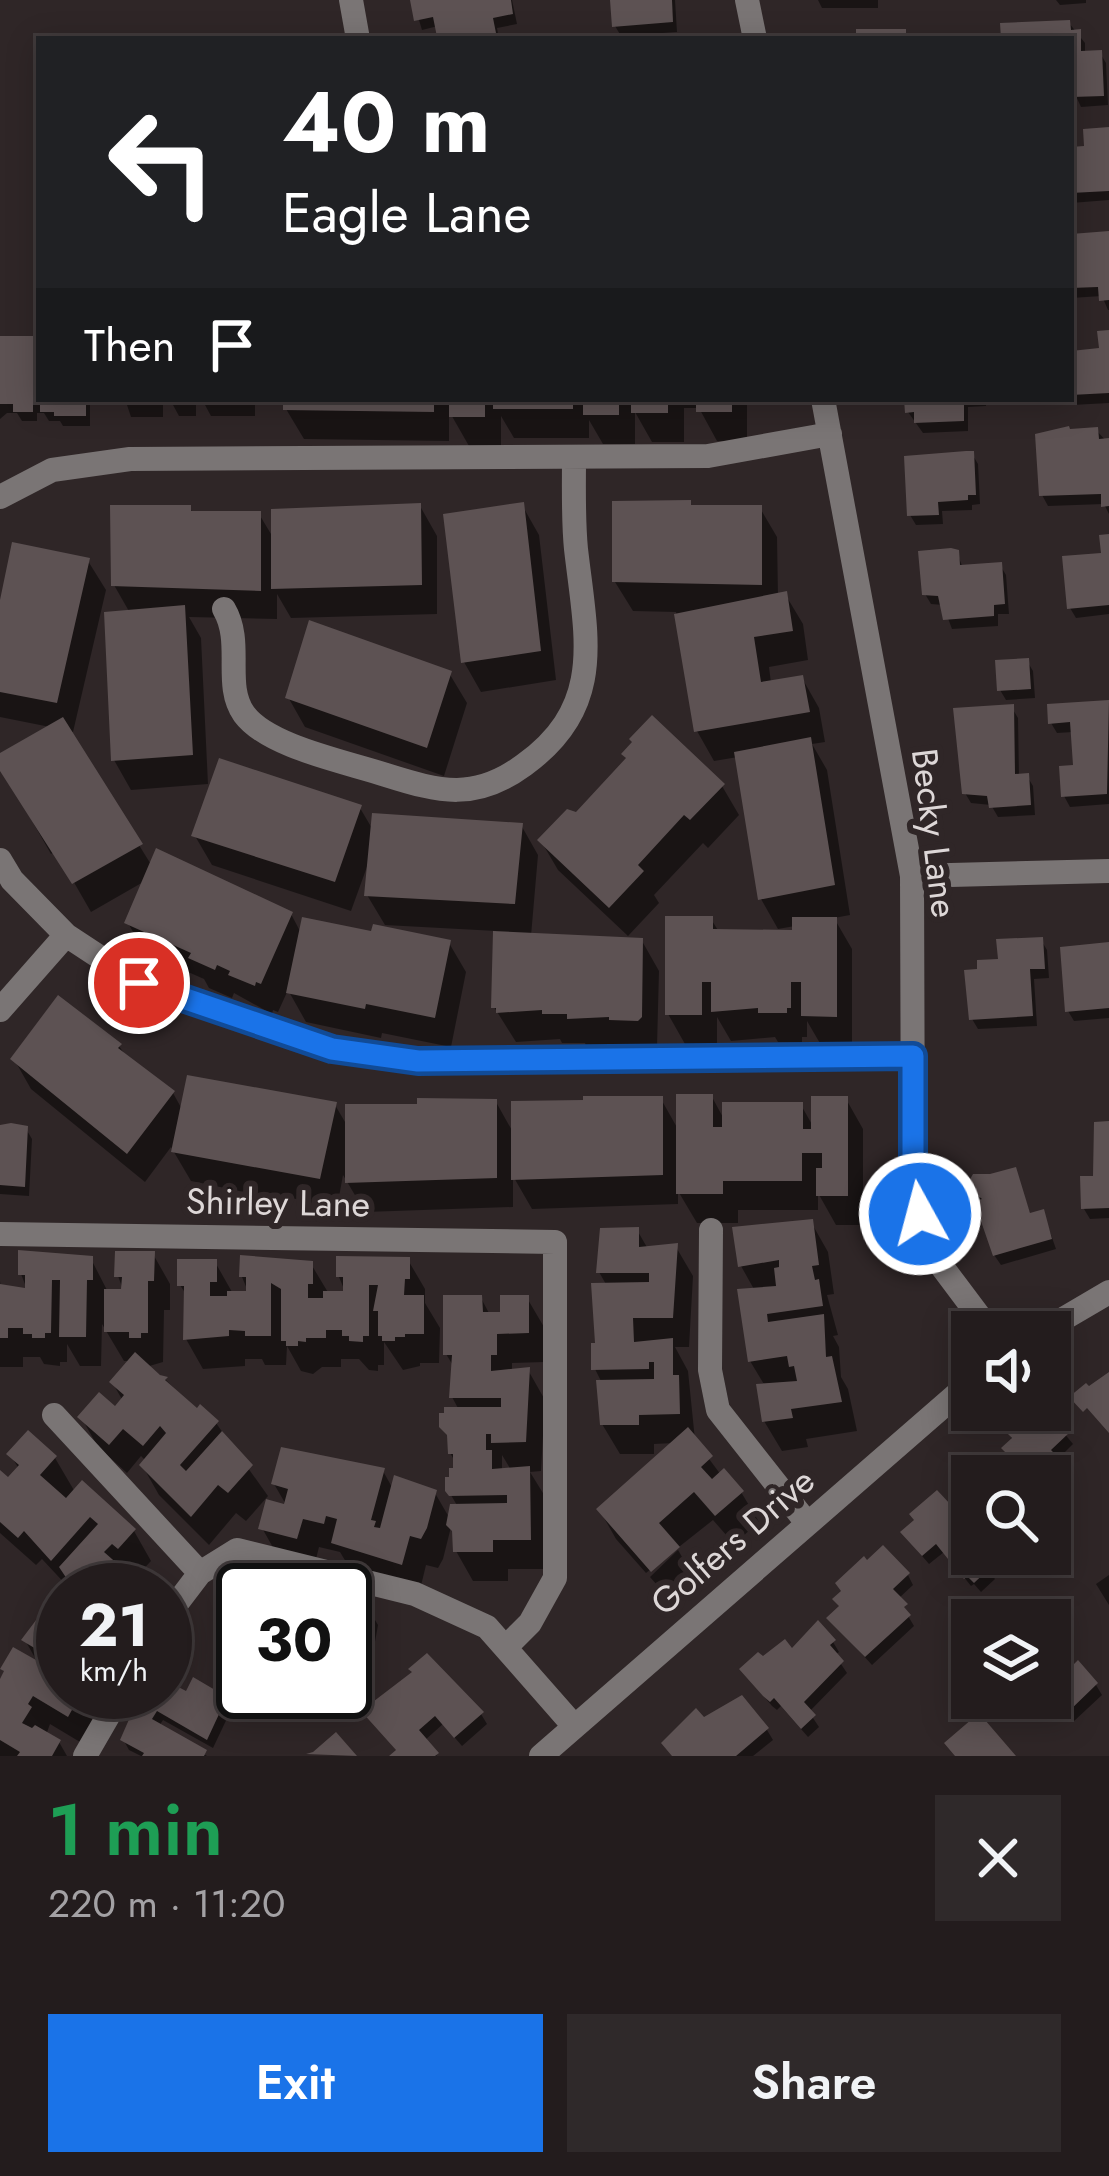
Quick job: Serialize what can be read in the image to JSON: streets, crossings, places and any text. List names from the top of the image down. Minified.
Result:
{"streets":{"street":["Becky Lane","Shirley Lane","Golfers Drive"]},"page":{"turn":["40 m","Eagle Lane"],"then":"Then","speed":"21 km/h","limit":"30","heading":["1 min","220 m · 11:20"],"buttons":["Exit","Share"]}}
